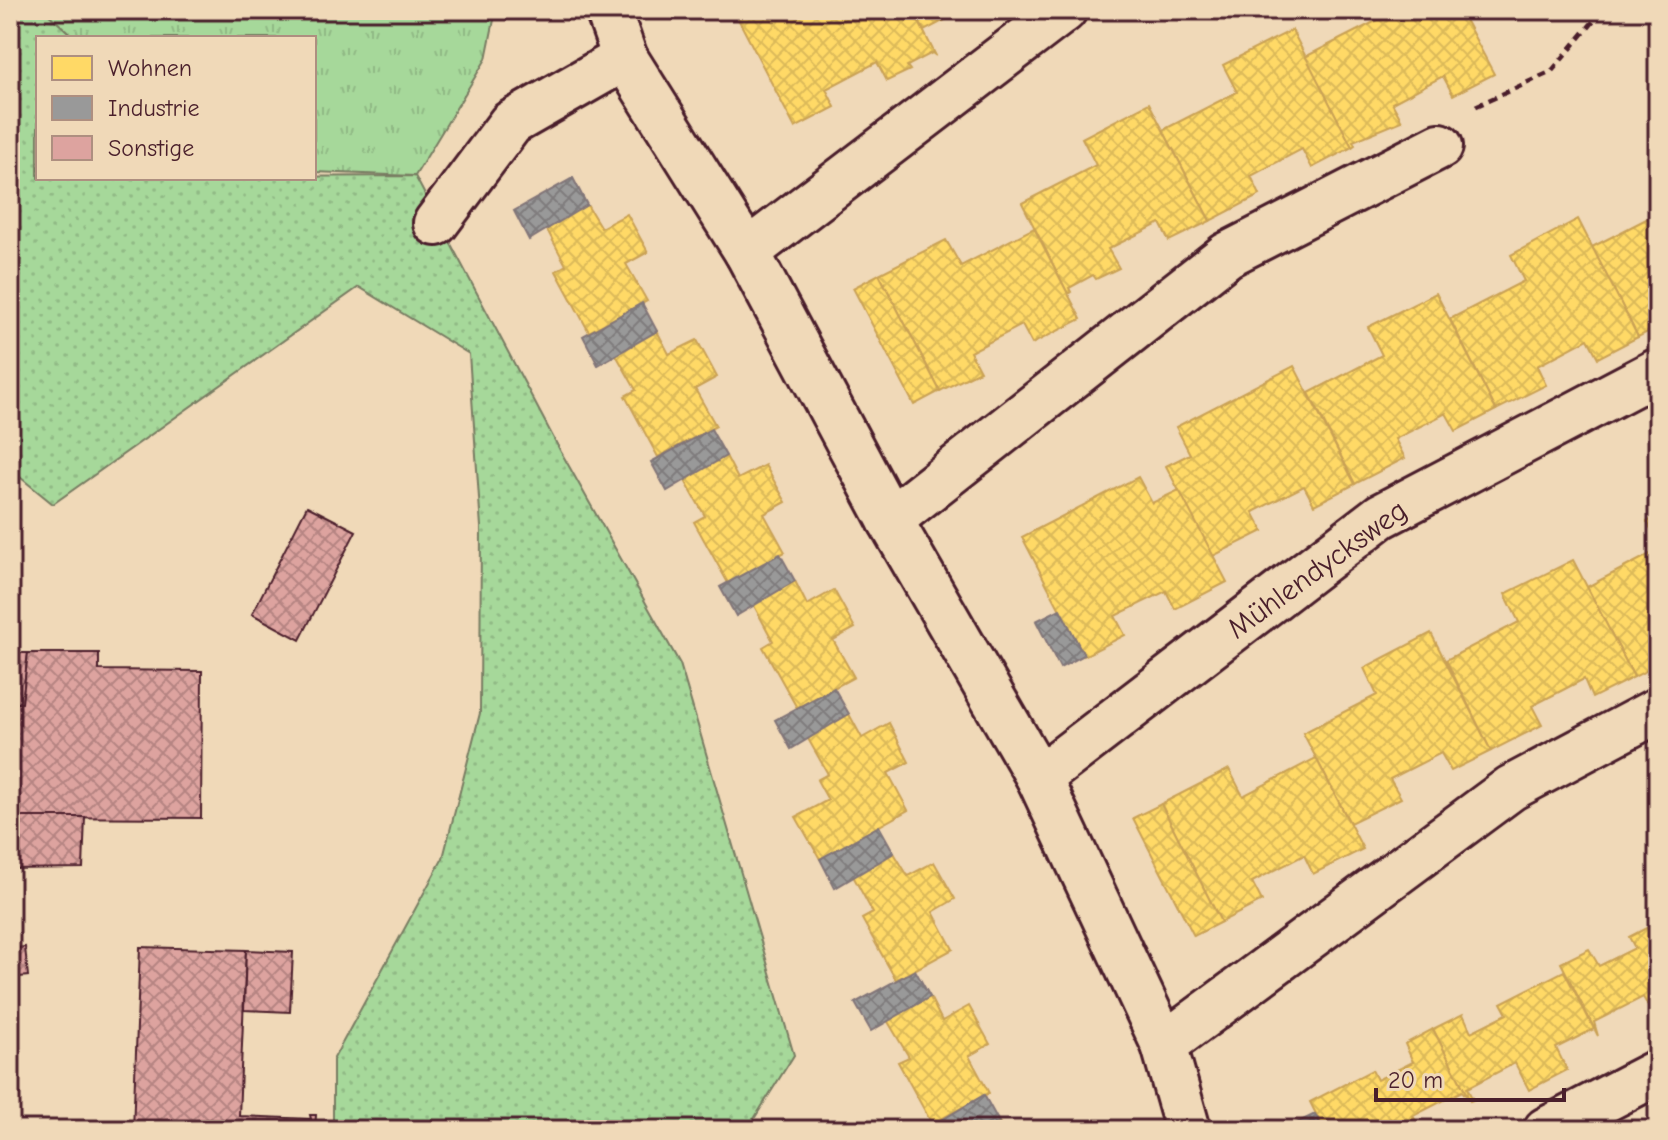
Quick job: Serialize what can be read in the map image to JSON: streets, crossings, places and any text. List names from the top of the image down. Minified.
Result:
{"streets":{"street":["Mühlendycksweg"]},"legend":["Wohnen","Industrie","Sonstige"],"scale_bar":"20 m"}
